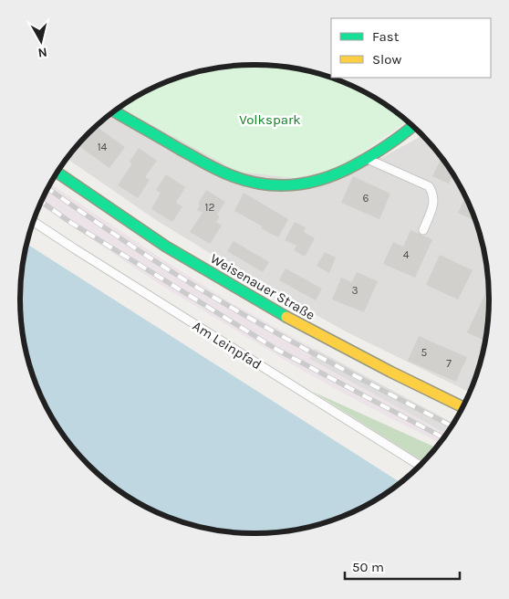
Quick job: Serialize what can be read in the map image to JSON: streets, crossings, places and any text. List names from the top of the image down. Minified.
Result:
{"streets":{"main road":["Weisenauer Straße"],"lane":["Am Leinpfad"]},"parks":["Volkspark"],"house_numbers":["14","6","12","4","3","5","7"],"legend":["Fast","Slow"],"scale_bar":"50 m","north":"bottom"}
